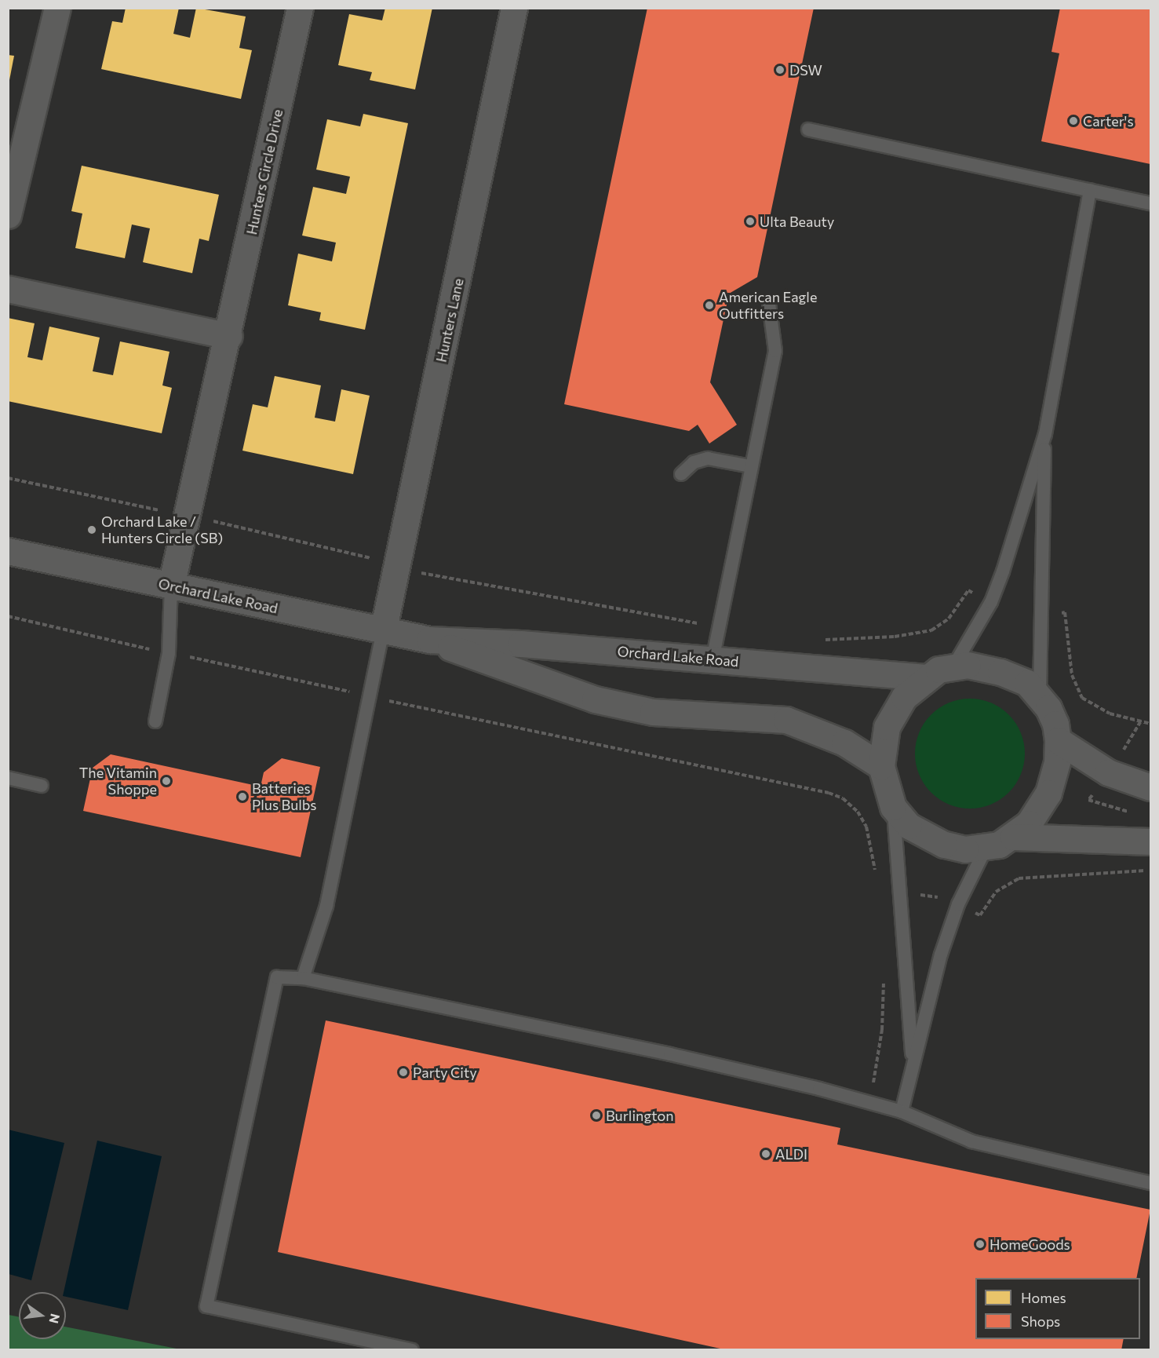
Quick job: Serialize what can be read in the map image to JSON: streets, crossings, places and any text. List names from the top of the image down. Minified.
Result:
{"streets":{"main road":["Hunters Circle Drive","Hunters Lane","Orchard Lake Road"]},"crossings":[["Hunters Circle Drive","Orchard Lake Road"],["Hunters Lane","Orchard Lake Road"]],"places":["DSW","Carter's","Ulta Beauty","American Eagle Outfitters","Orchard Lake / Hunters Circle (SB)","The Vitamin Shoppe","Batteries Plus Bulbs","Party City","Burlington","ALDI","HomeGoods"],"legend":["Homes","Shops"],"north":"right"}
